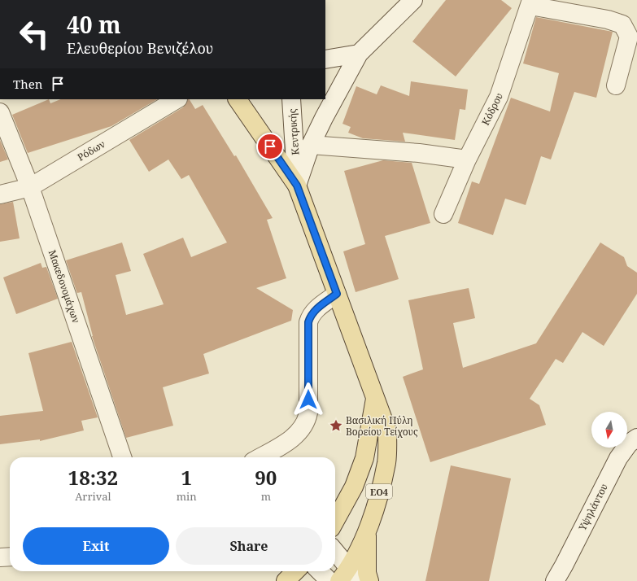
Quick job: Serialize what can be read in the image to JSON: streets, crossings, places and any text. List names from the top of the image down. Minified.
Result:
{"streets":{"main road":["ΕΟ4"],"street":["Κόδρου","Κεντρικής","Ρόδων","Μακεδονομάχων","Υψηλάντου"]},"crossings":[["Κεντρικής","ΕΟ4"],["Ρόδων","Μακεδονομάχων"]],"places":{"place":["Βασιλική Πύλη Βορείου Τείχους"]},"north":"bottom","page":{"turn":["40 m","Ελευθερίου Βενιζέλου"],"then":"Then","eta":["18:32","Arrival","1","min","90","m"],"buttons":["Exit","Share"]}}
